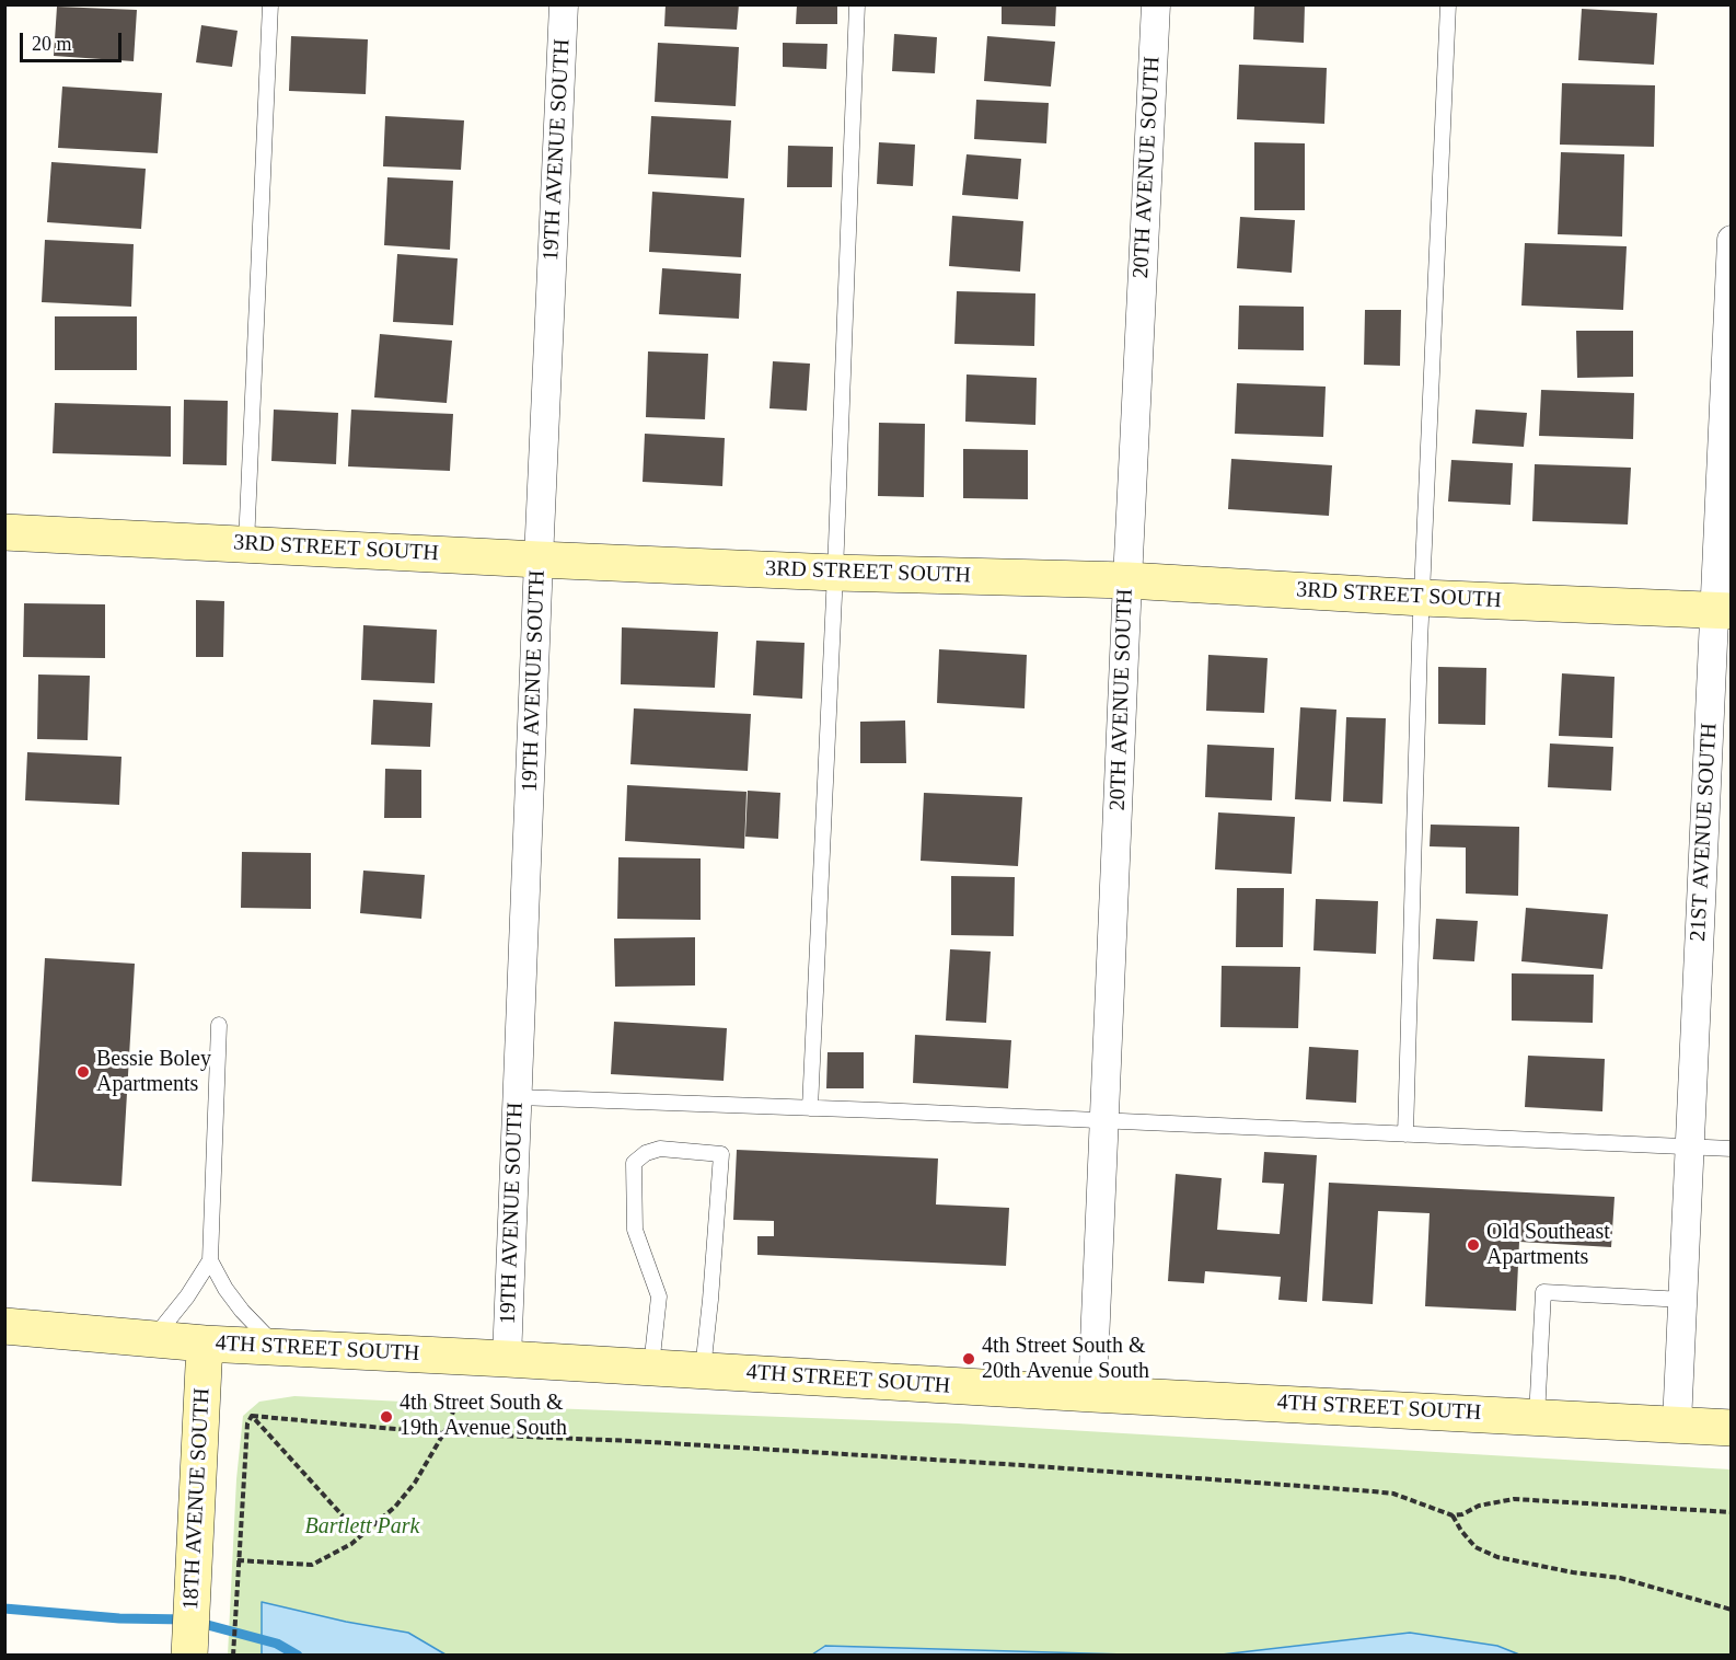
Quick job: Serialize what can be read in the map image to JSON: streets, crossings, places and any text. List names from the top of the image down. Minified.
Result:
{"streets":{"street":["19TH AVENUE SOUTH","20TH AVENUE SOUTH","3RD STREET SOUTH","21ST AVENUE SOUTH","4TH STREET SOUTH","18TH AVENUE SOUTH"]},"crossings":[["19TH AVENUE SOUTH","3RD STREET SOUTH"],["19TH AVENUE SOUTH","4TH STREET SOUTH"],["20TH AVENUE SOUTH","3RD STREET SOUTH"],["20TH AVENUE SOUTH","4TH STREET SOUTH"],["3RD STREET SOUTH","21ST AVENUE SOUTH"],["21ST AVENUE SOUTH","4TH STREET SOUTH"],["4TH STREET SOUTH","18TH AVENUE SOUTH"]],"parks":["Bartlett Park"],"places":["Bessie Boley Apartments","Old Southeast Apartments","4th Street South & 20th Avenue South","4th Street South & 19th Avenue South"],"scale_bar":"20 m"}
